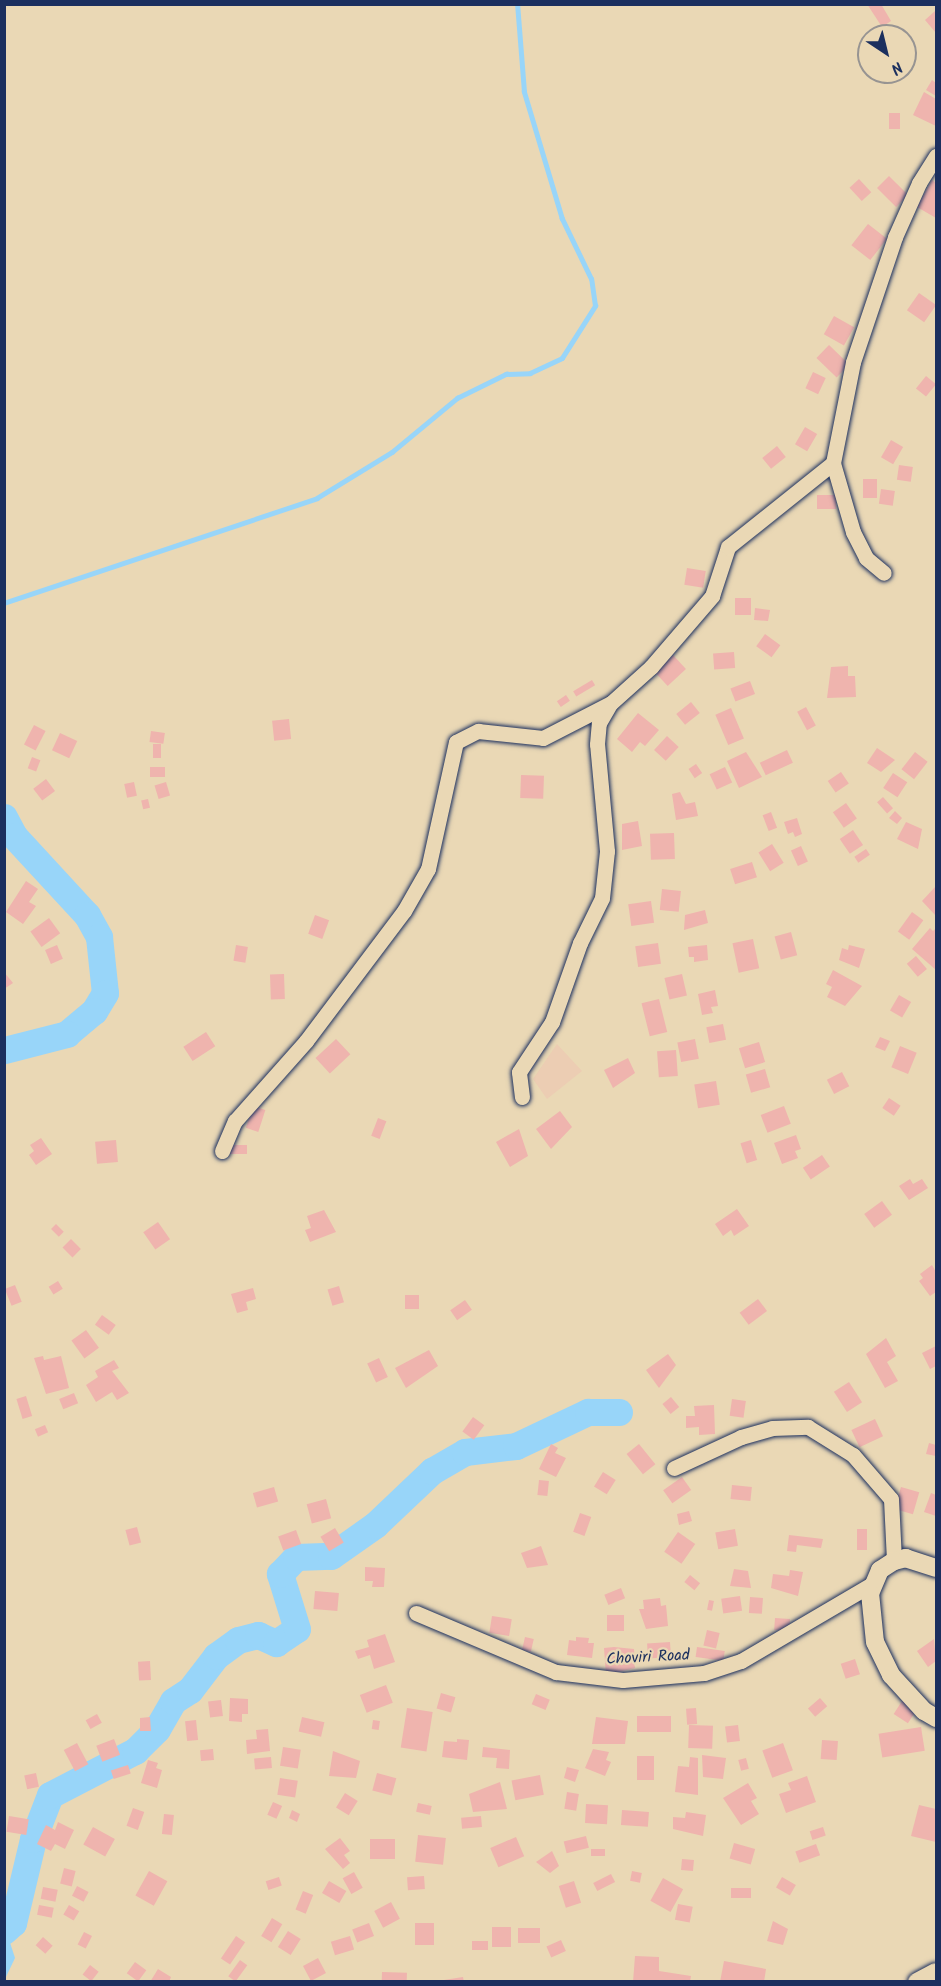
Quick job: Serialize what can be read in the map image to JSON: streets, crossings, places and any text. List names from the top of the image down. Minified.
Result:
{"streets":{"street":["Choviri Road"]},"north":"bottom right"}
